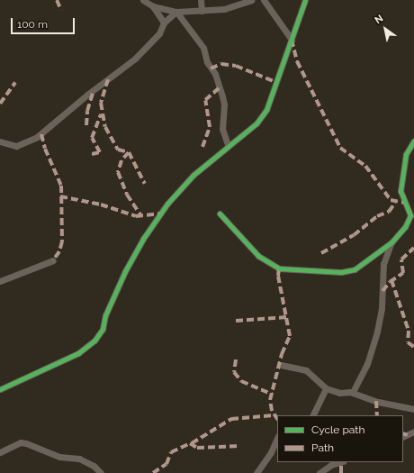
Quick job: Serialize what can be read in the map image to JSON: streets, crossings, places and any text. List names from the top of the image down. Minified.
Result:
{"legend":["Cycle path","Path"],"scale_bar":"100 m","north":"top left"}
